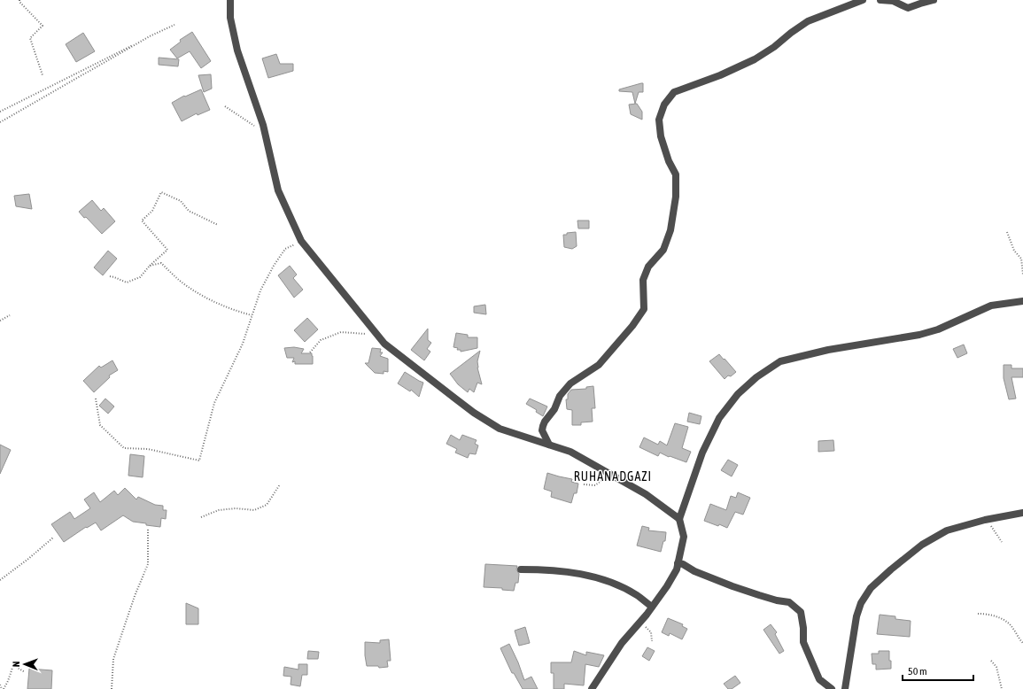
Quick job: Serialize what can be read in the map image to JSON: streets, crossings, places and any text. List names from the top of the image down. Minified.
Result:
{"districts":["RUHANADGAZI"],"scale_bar":"50 m","north":"left"}
